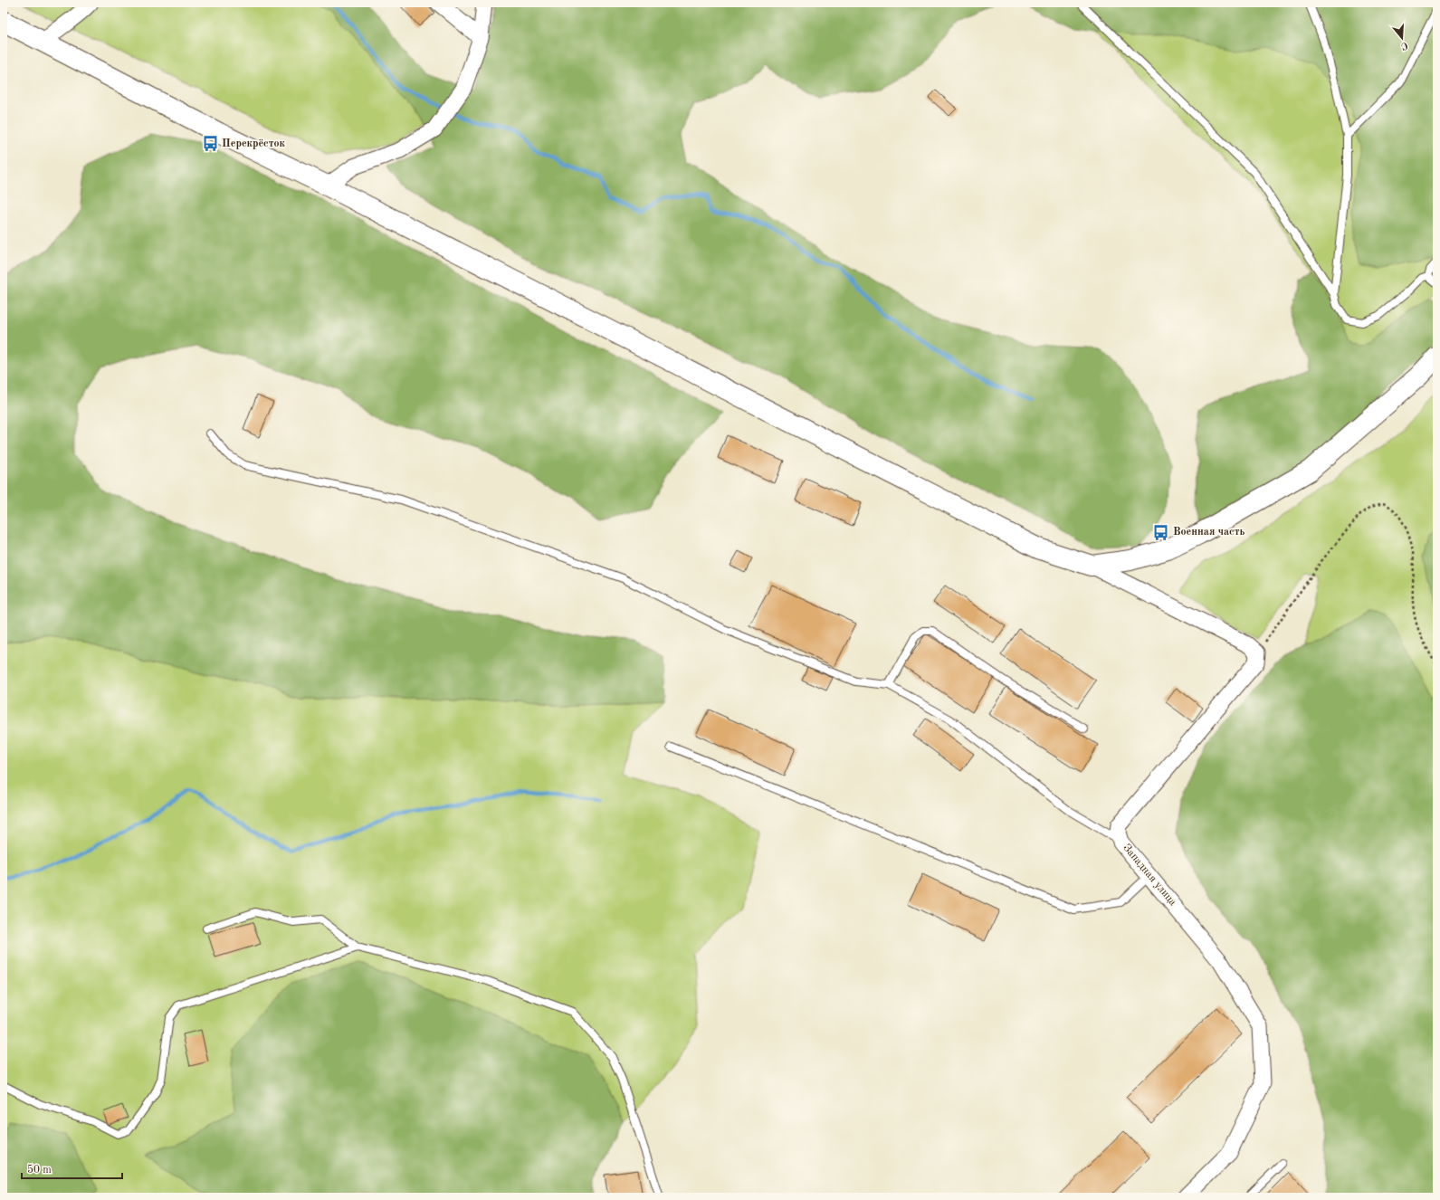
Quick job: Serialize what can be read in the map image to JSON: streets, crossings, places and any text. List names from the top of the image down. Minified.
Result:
{"streets":{"street":["Западная улица"]},"places":{"bus stop":["Перекрёсток","Военная часть"]},"scale_bar":"50 m","north":"bottom"}
